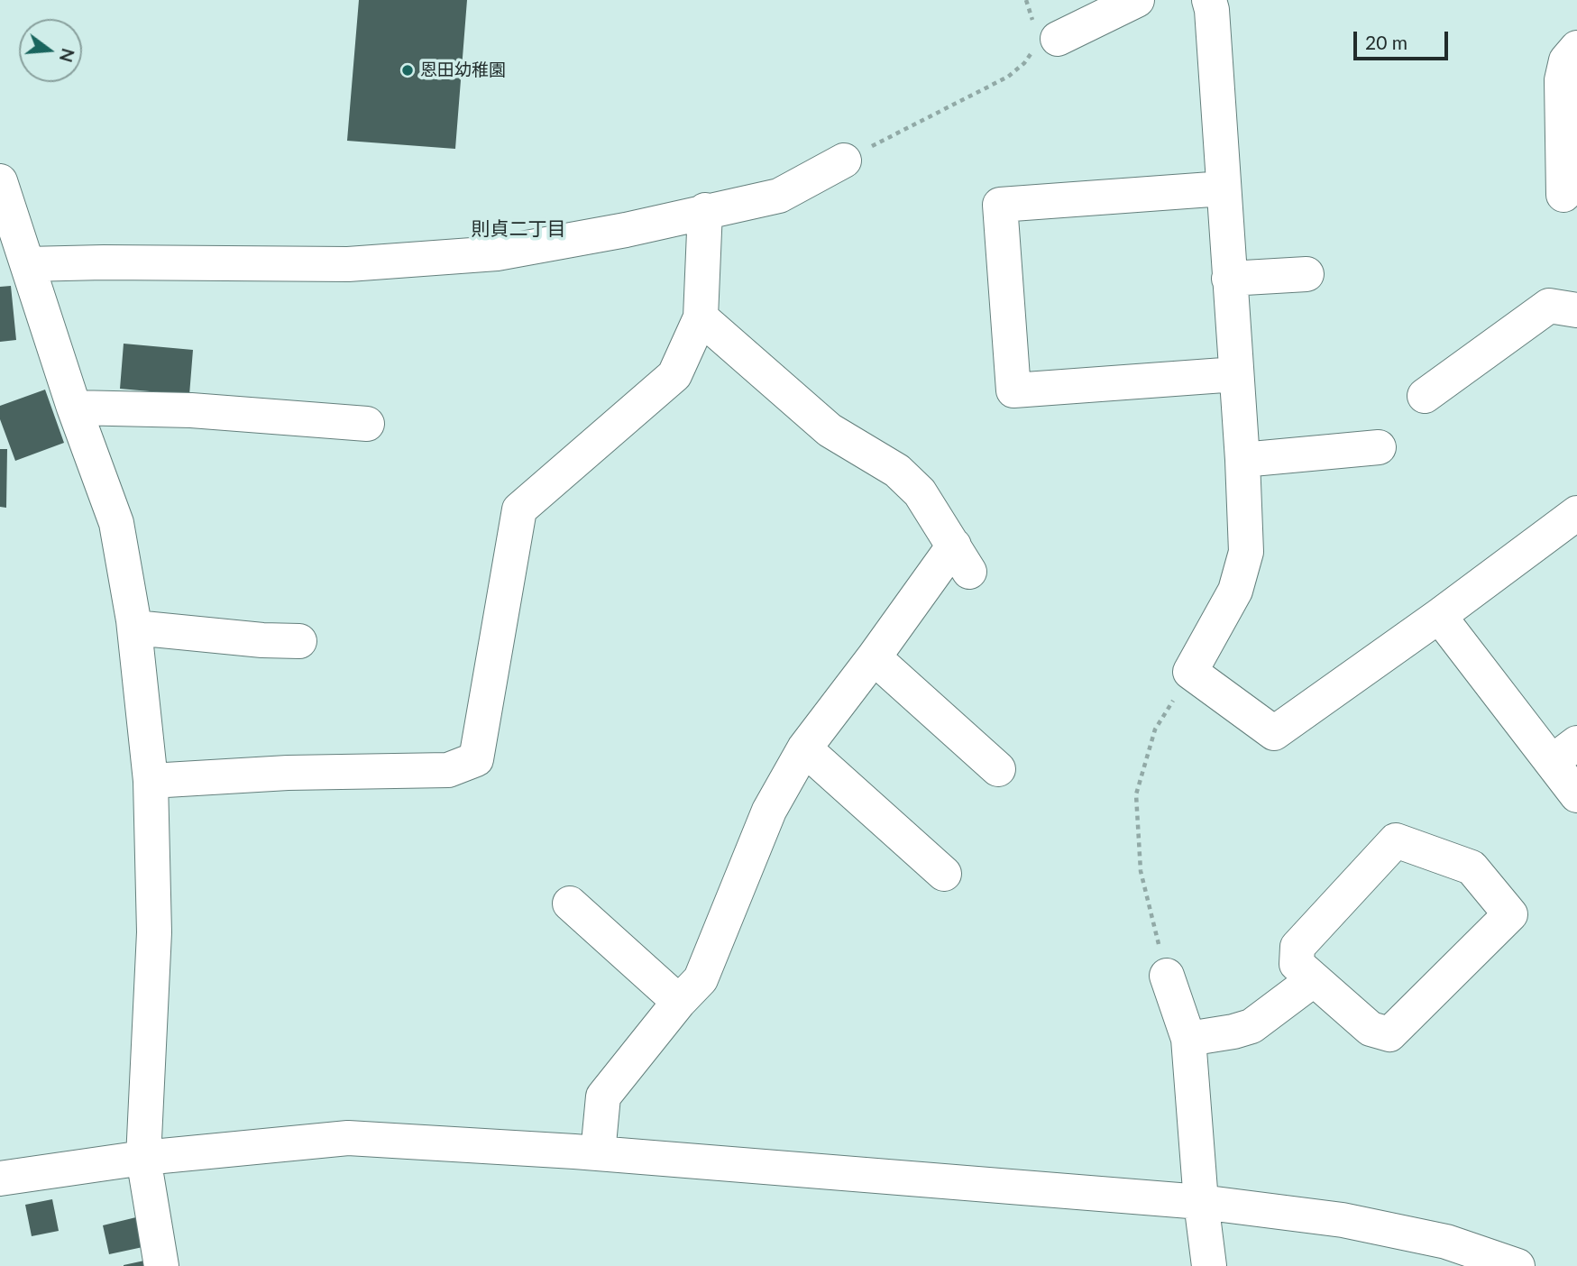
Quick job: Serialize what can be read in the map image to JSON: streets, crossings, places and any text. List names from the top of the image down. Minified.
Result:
{"districts":["則貞二丁目"],"places":["恩田幼稚園"],"scale_bar":"20 m","north":"right"}
